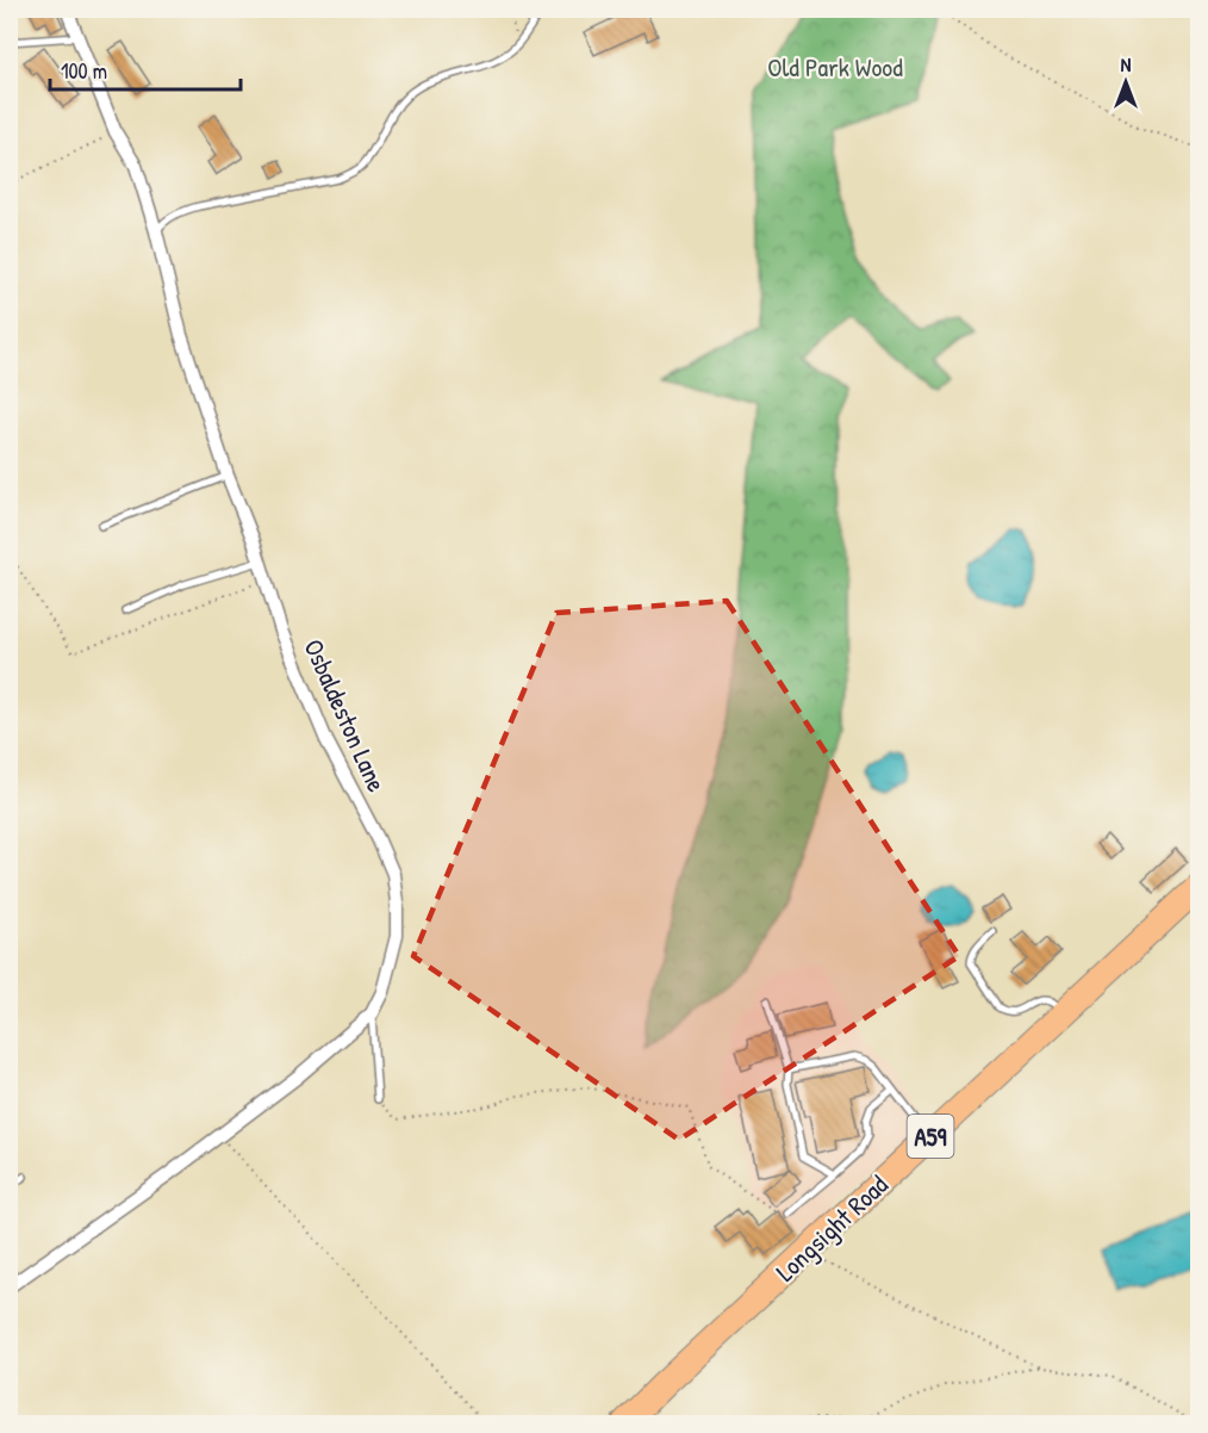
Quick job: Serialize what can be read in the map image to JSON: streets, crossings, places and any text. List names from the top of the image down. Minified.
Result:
{"streets":{"highway":["A59","Longsight Road"],"street":["Osbaldeston Lane"]},"parks":["Old Park Wood"],"scale_bar":"100 m","north":"top"}
